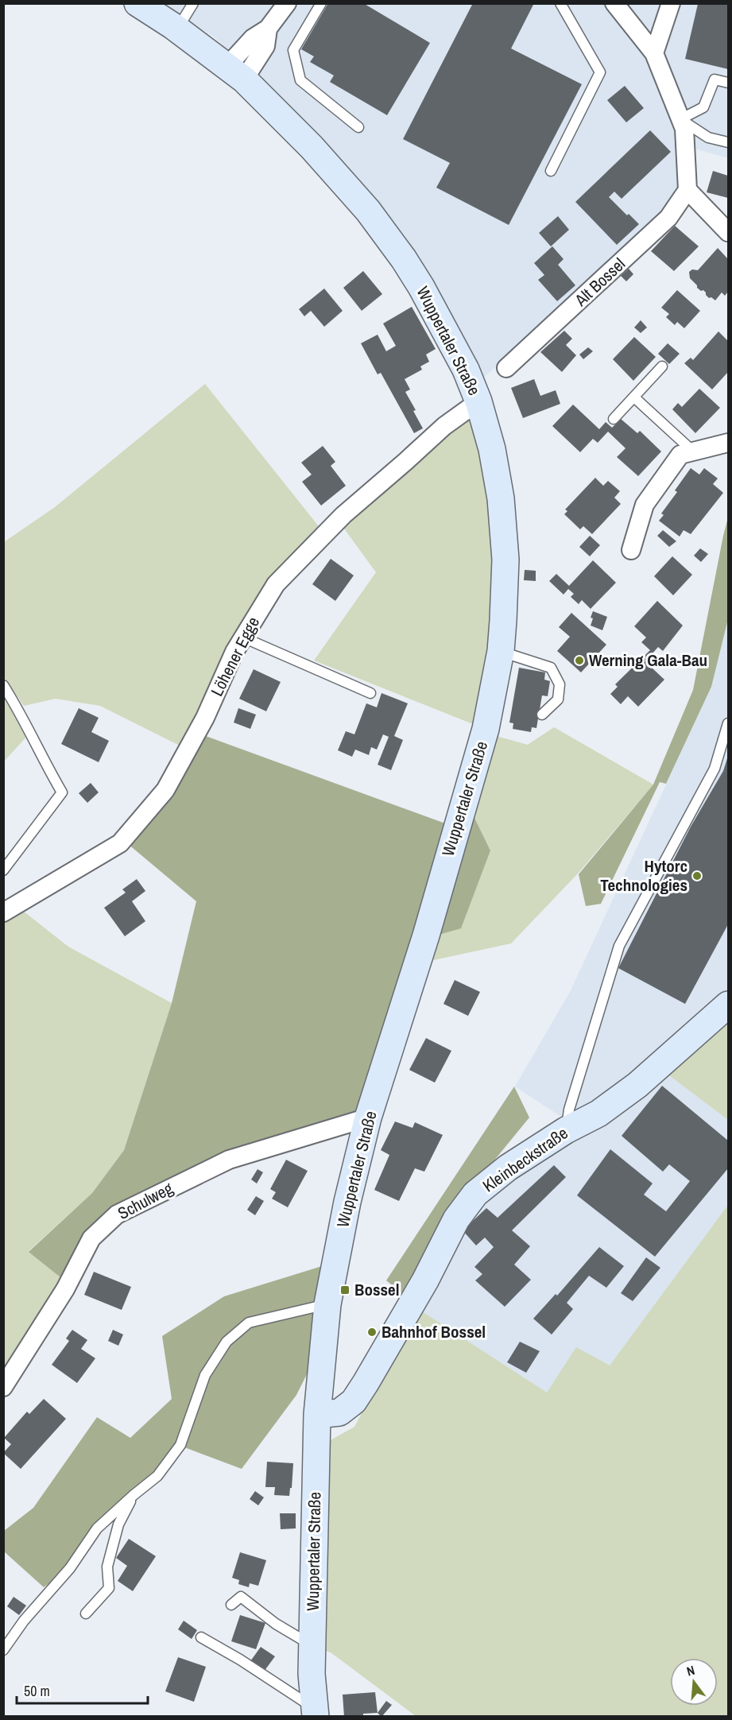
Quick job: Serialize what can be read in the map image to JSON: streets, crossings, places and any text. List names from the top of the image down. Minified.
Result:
{"streets":{"main road":["Wuppertaler Straße","Kleinbeckstraße"],"street":["Alt Bossel","Löhener Egge","Schulweg"]},"crossings":[["Wuppertaler Straße","Löhener Egge"],["Wuppertaler Straße","Kleinbeckstraße"],["Wuppertaler Straße","Schulweg"]],"places":{"other":["Werning Gala-Bau","Hytorc Technologies","Bahnhof Bossel"],"transit":["Bossel"]},"scale_bar":"50 m","north":"top"}
